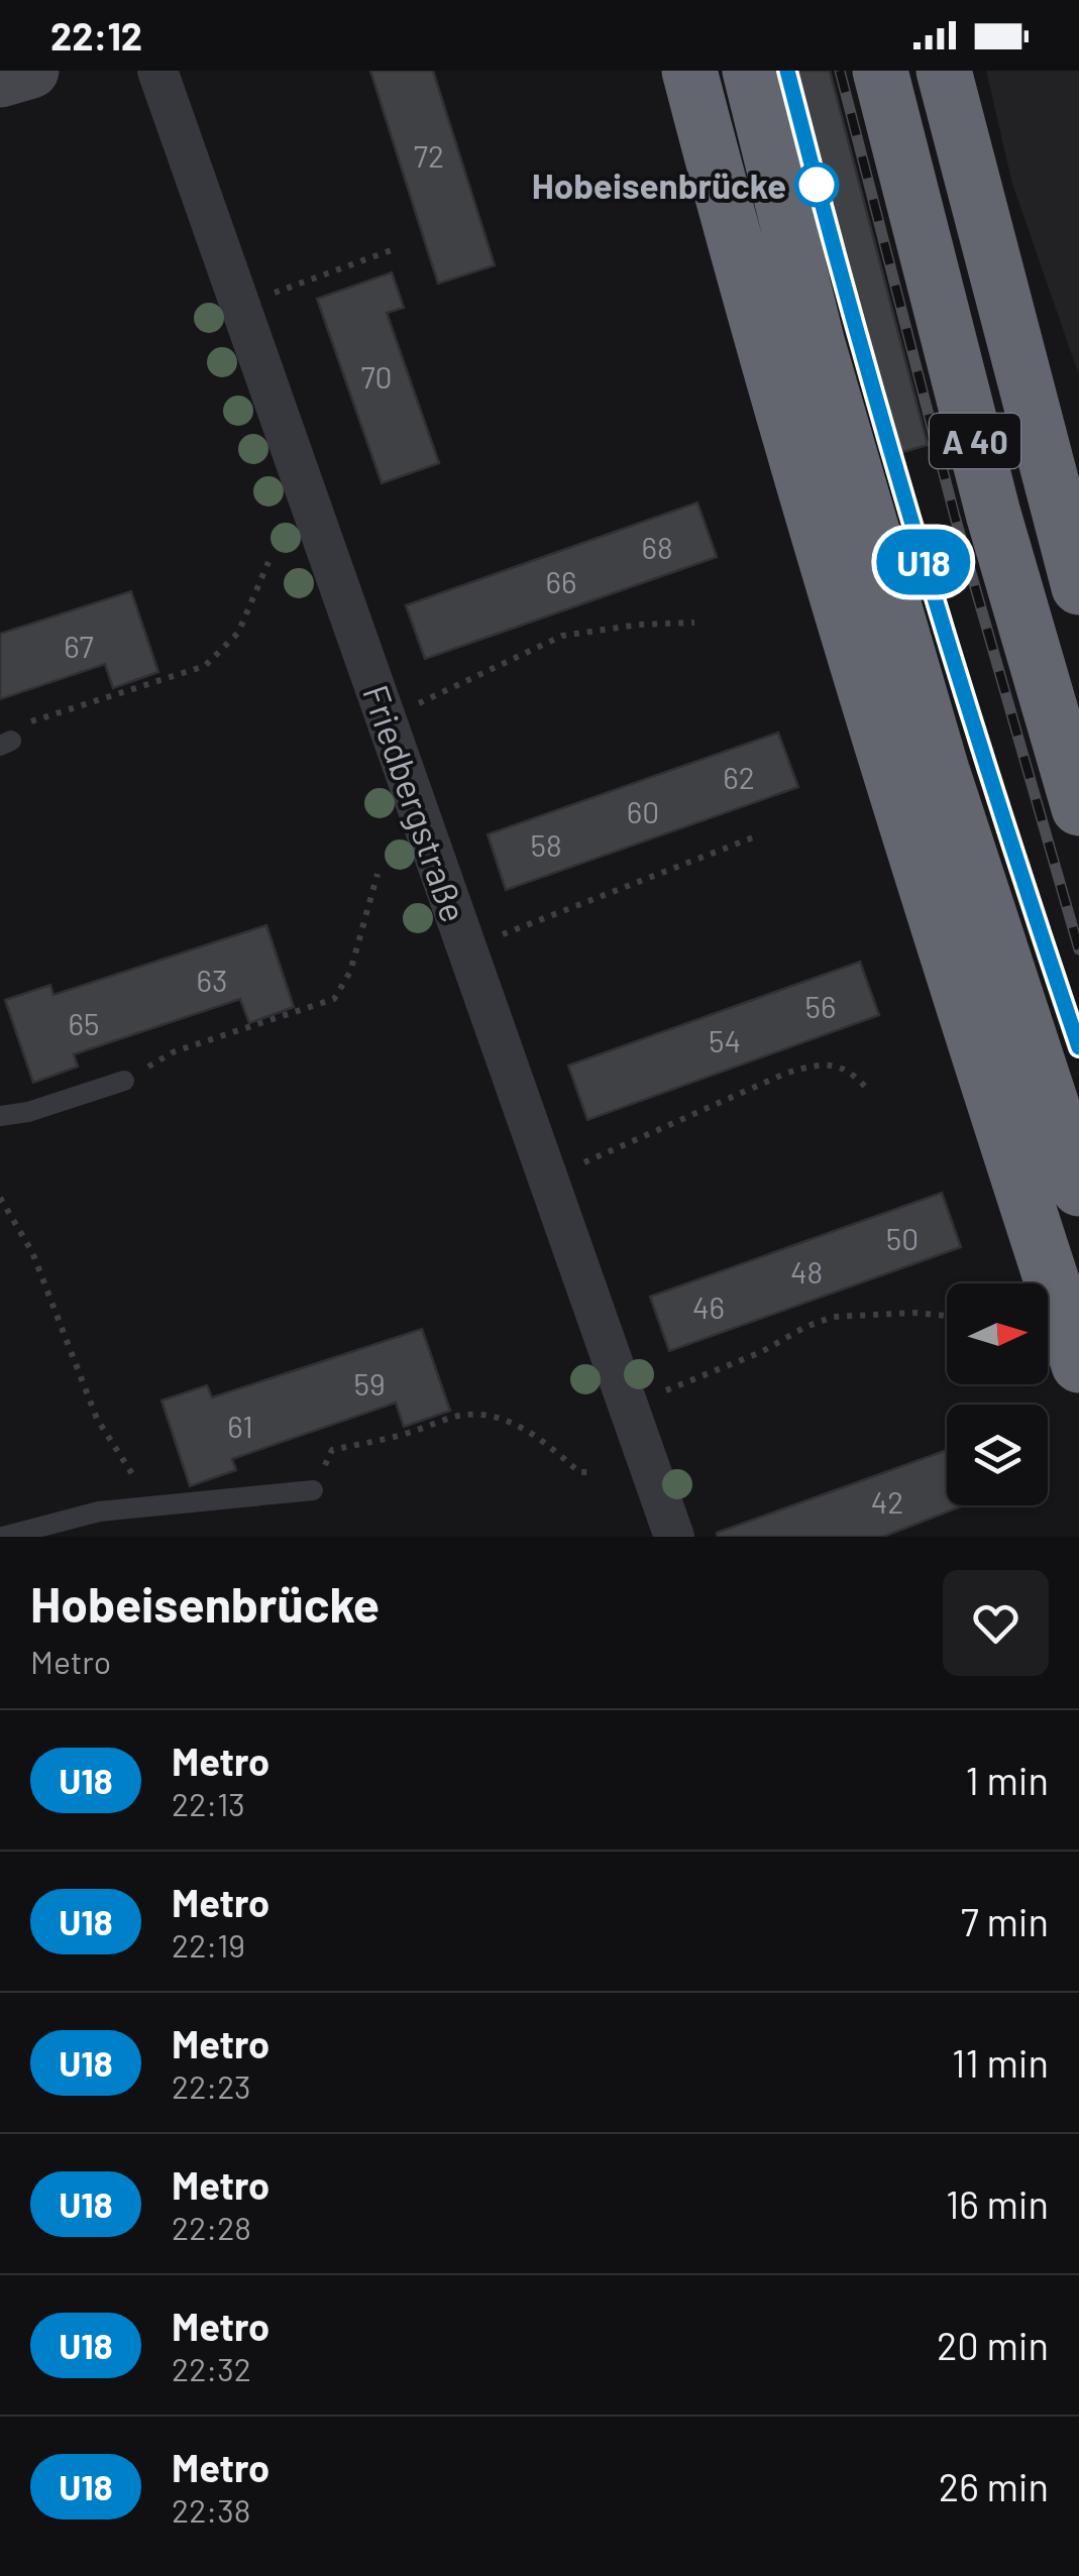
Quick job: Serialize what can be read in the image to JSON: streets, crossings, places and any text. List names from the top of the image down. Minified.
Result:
{"streets":{"highway":["A 40"],"street":["Friedbergstraße"]},"places":["Hobeisenbrücke"],"lines":["metro line U18"],"house_numbers":["72","70","68","66","67","62","60","58","63","56","65","54","50","48","46","59","61","42"],"north":"right","page":{"status":"22:12","on_map":"U18","heading":["Hobeisenbrücke","Metro"],"list":[{"mark":"U18","name":"Metro","note":"22:13","value":"1 min"},{"mark":"U18","name":"Metro","note":"22:19","value":"7 min"},{"mark":"U18","name":"Metro","note":"22:23","value":"11 min"},{"mark":"U18","name":"Metro","note":"22:28","value":"16 min"},{"mark":"U18","name":"Metro","note":"22:32","value":"20 min"},{"mark":"U18","name":"Metro","note":"22:38","value":"26 min"}]}}
